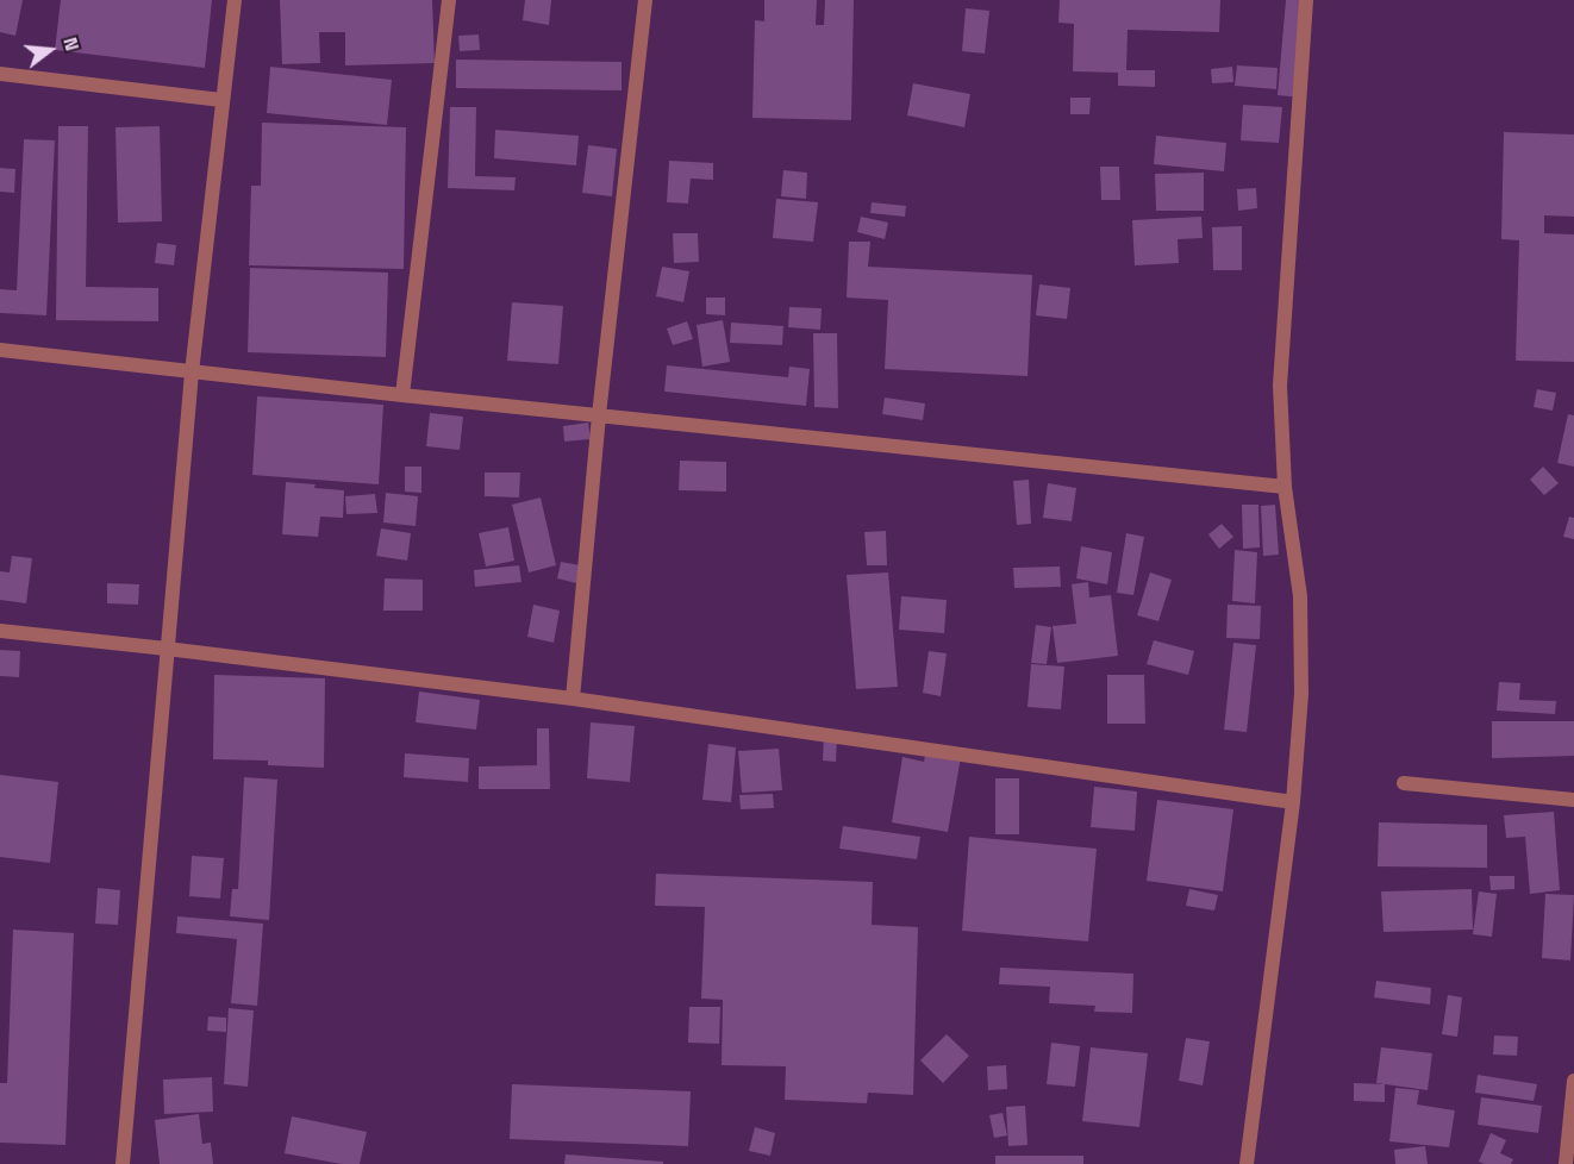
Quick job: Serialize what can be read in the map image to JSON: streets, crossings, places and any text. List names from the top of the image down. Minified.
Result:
{"north":"right"}
